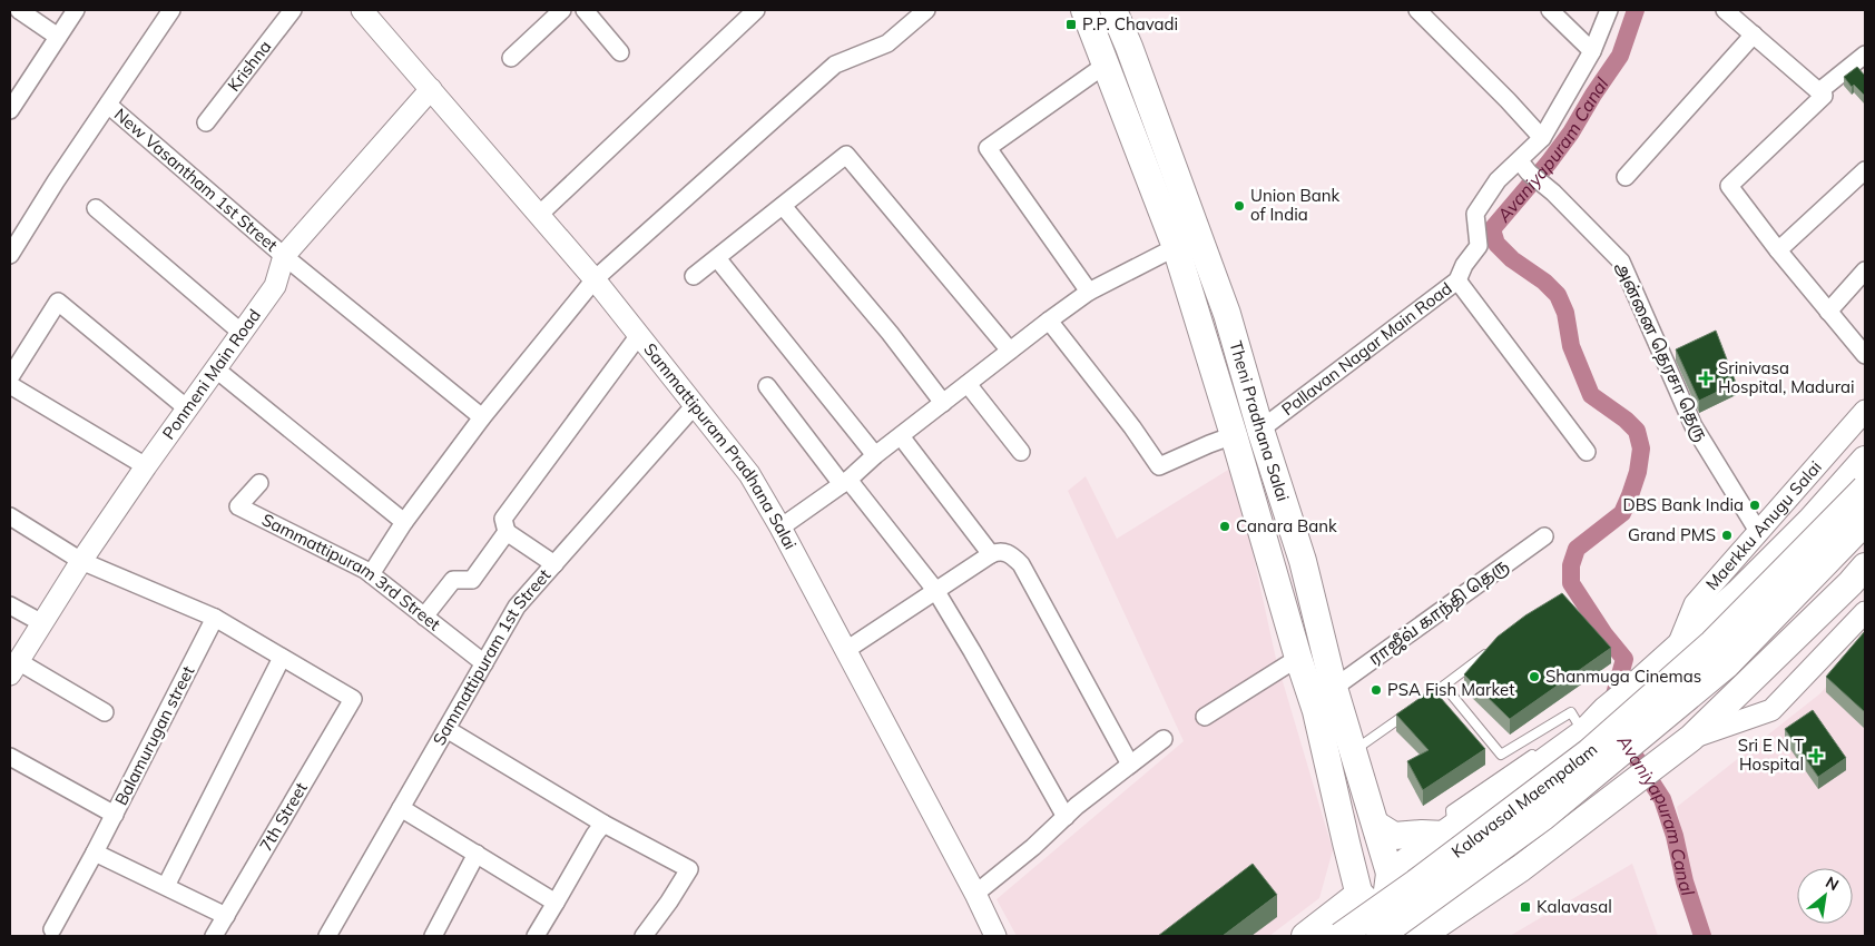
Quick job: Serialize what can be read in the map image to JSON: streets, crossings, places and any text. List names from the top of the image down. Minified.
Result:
{"streets":{"main road":["Theni Pradhana Salai","Kalavasal Maempalam"],"street":["Krishna","New Vasantham 1st Street","Pallavan Nagar Main Road","அன்னை தெரசா தெரு","Ponmeni Main Road","Sammattipuram Pradhana Salai","Maerkku Anugu Salai","Sammattipuram 3rd Street","ராஜீவ் காந்தி தெரு","Sammattipuram 1st Street","Balamurugan street","7th Street"]},"crossings":[["New Vasantham 1st Street","Ponmeni Main Road"],["Pallavan Nagar Main Road","அன்னை தெரசா தெரு"],["Pallavan Nagar Main Road","Theni Pradhana Salai"],["அன்னை தெரசா தெரு","Maerkku Anugu Salai"],["Ponmeni Main Road","Sammattipuram Pradhana Salai"],["Theni Pradhana Salai","ராஜீவ் காந்தி தெரு"],["Theni Pradhana Salai","Kalavasal Maempalam"],["Sammattipuram Pradhana Salai","Sammattipuram 1st Street"],["Sammattipuram 3rd Street","Sammattipuram 1st Street"]],"water":["Avaniyapuram Canal"],"places":{"transit":["P.P. Chavadi","Kalavasal"],"other":["Union Bank of India","DBS Bank India","Canara Bank","Grand PMS","Shanmuga Cinemas","PSA Fish Market"],"health":["Srinivasa Hospital, Madurai","Sri E N T Hospital"]},"north":"top right"}
